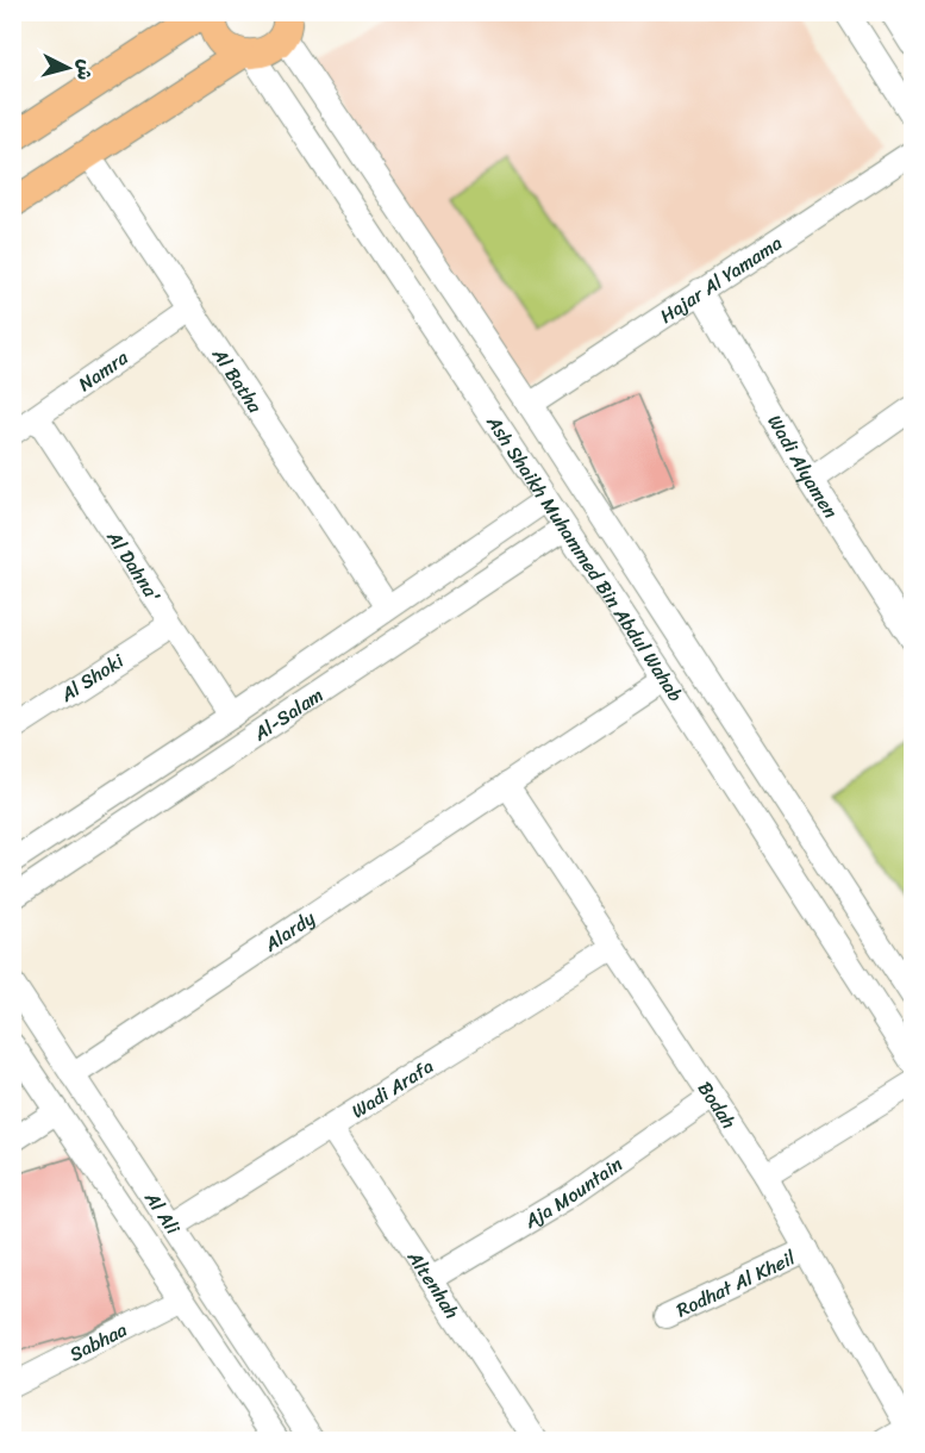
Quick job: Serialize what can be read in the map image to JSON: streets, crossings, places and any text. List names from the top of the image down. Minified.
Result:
{"streets":{"street":["Hajar Al Yamama","Namra","Al Batha","Wadi Alyamen","Ash Shaikh Muhammed Bin Abdul Wahab","Al Dahna'","Al Shoki","Al-Salam","Alardy","Wadi Arafa","Bodah","Aja Mountain","Al Ali","Rodhat Al Kheil","Altenhah","Sabhaa"]},"crossings":[["Hajar Al Yamama","Wadi Alyamen"],["Hajar Al Yamama","Ash Shaikh Muhammed Bin Abdul Wahab"],["Namra","Al Batha"],["Namra","Al Dahna'"],["Al Batha","Al-Salam"],["Ash Shaikh Muhammed Bin Abdul Wahab","Al-Salam"],["Ash Shaikh Muhammed Bin Abdul Wahab","Alardy"],["Al Dahna'","Al Shoki"],["Al Dahna'","Al-Salam"],["Alardy","Bodah"],["Alardy","Al Ali"],["Wadi Arafa","Bodah"],["Wadi Arafa","Al Ali"],["Wadi Arafa","Altenhah"],["Bodah","Aja Mountain"],["Bodah","Rodhat Al Kheil"],["Aja Mountain","Altenhah"],["Al Ali","Sabhaa"]],"north":"right"}
